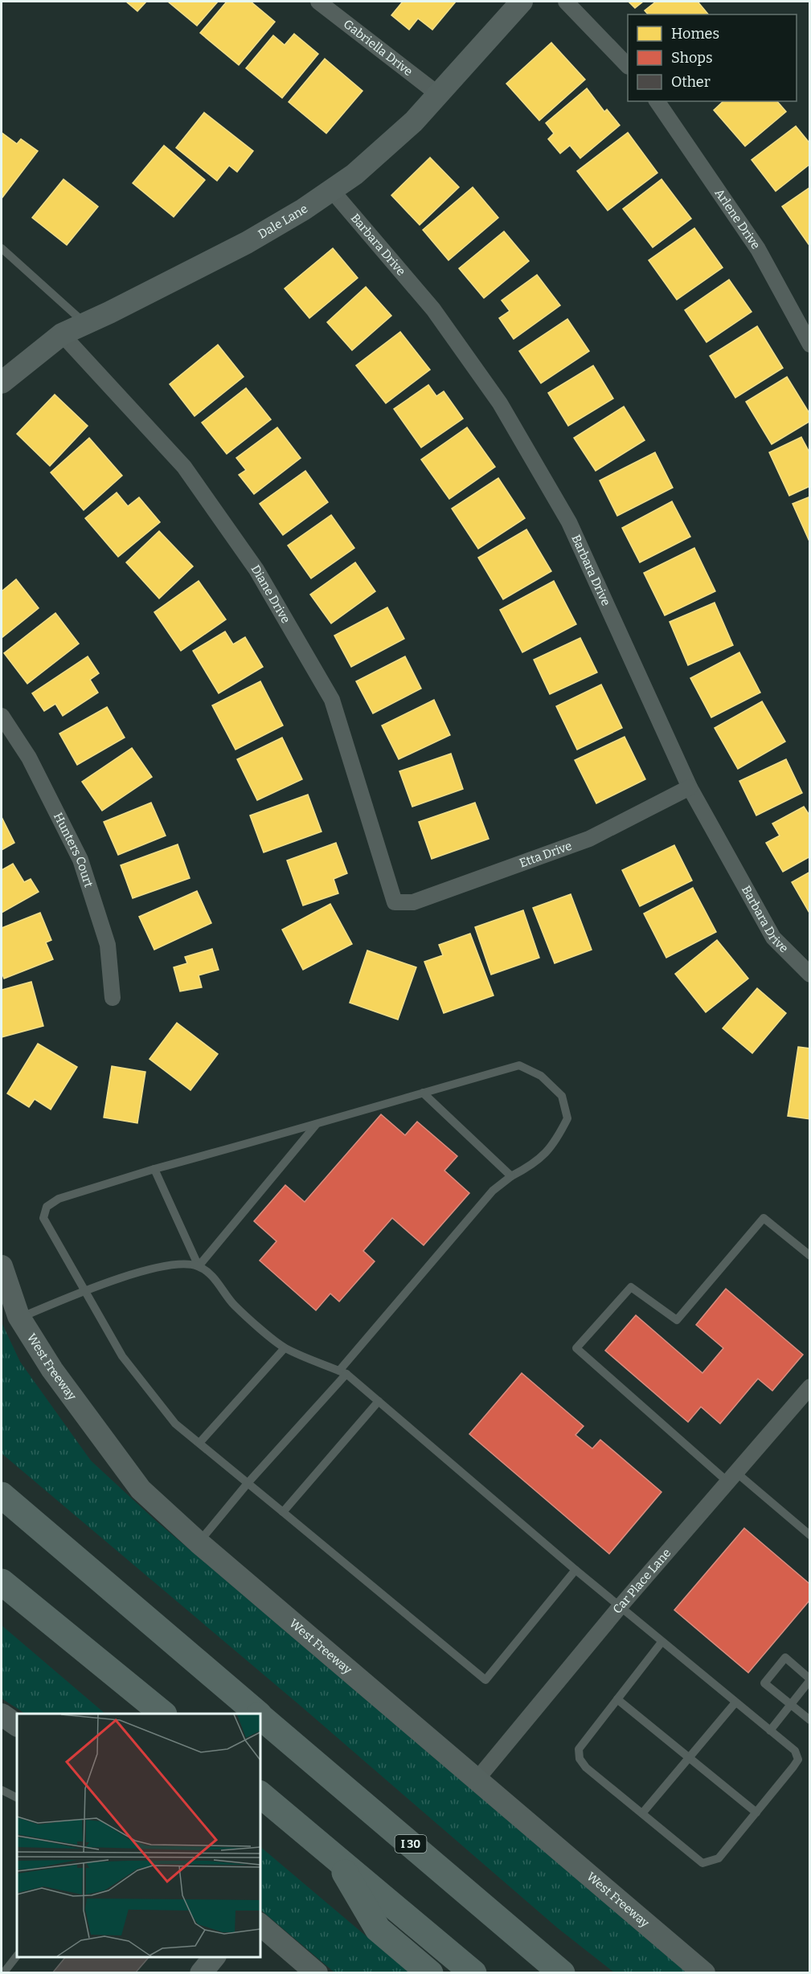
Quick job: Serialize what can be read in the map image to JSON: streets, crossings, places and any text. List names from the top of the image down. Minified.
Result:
{"streets":{"highway":["I 30"],"main road":["Dale Lane","West Freeway"],"street":["Gabriella Drive","Arlene Drive","Barbara Drive","Diane Drive","Hunters Court","Etta Drive","Car Place Lane"]},"crossings":[["Gabriella Drive","Dale Lane"],["Dale Lane","Barbara Drive"],["Dale Lane","Diane Drive"],["Barbara Drive","Etta Drive"],["Diane Drive","Etta Drive"],["West Freeway","Car Place Lane"]],"legend":["Homes","Shops","Other"]}
